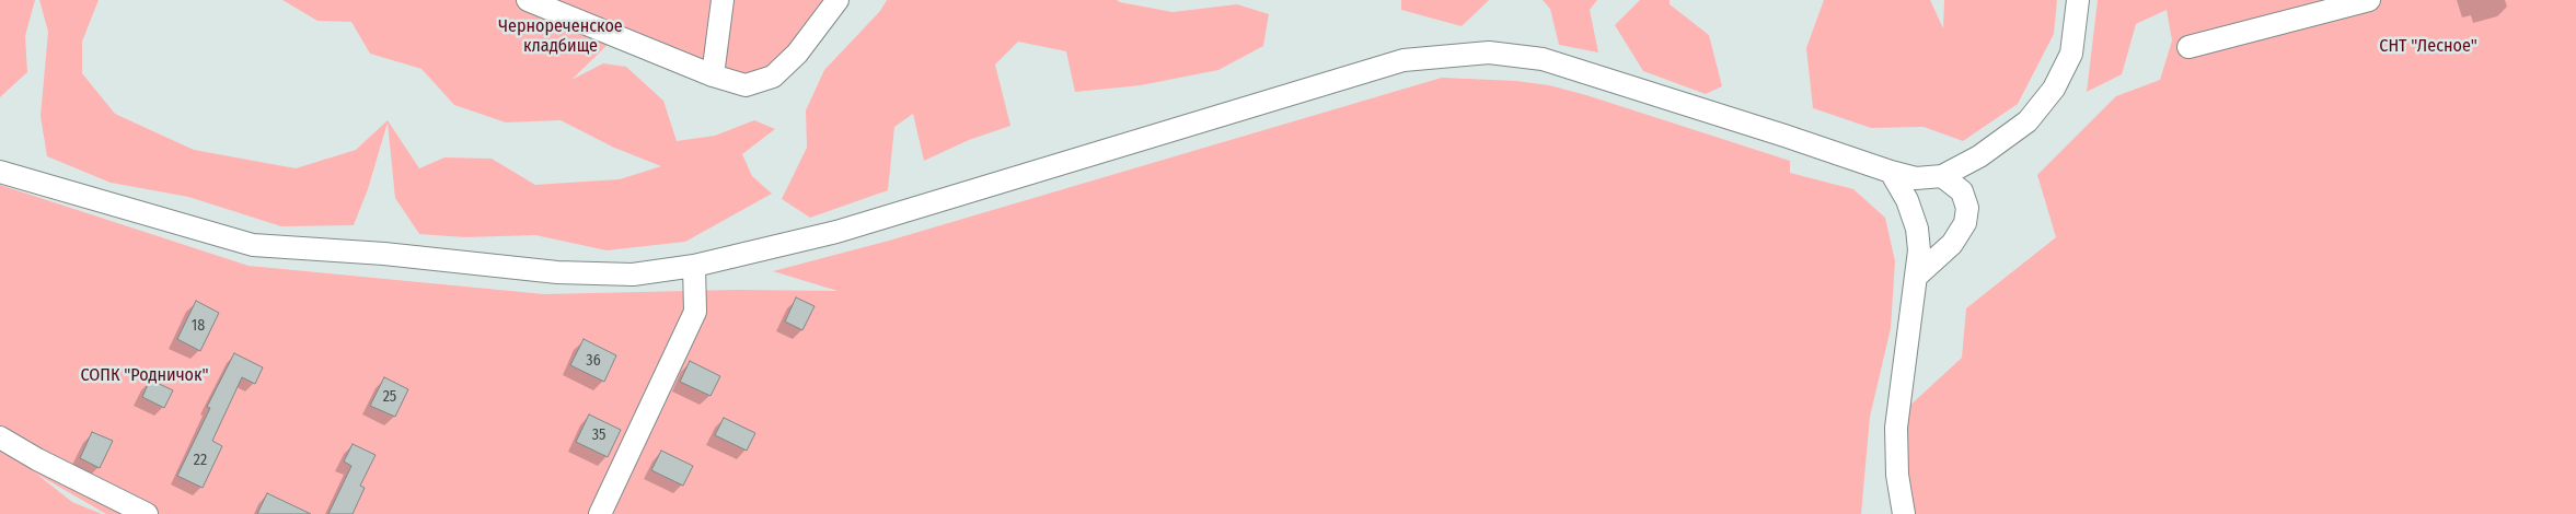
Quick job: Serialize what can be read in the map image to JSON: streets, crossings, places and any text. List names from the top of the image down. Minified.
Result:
{"parks":["Чернореченское кладбище","СНТ \"Лесное\"","СОПК \"Родничок\""],"house_numbers":["18","36","25","35","22"]}
